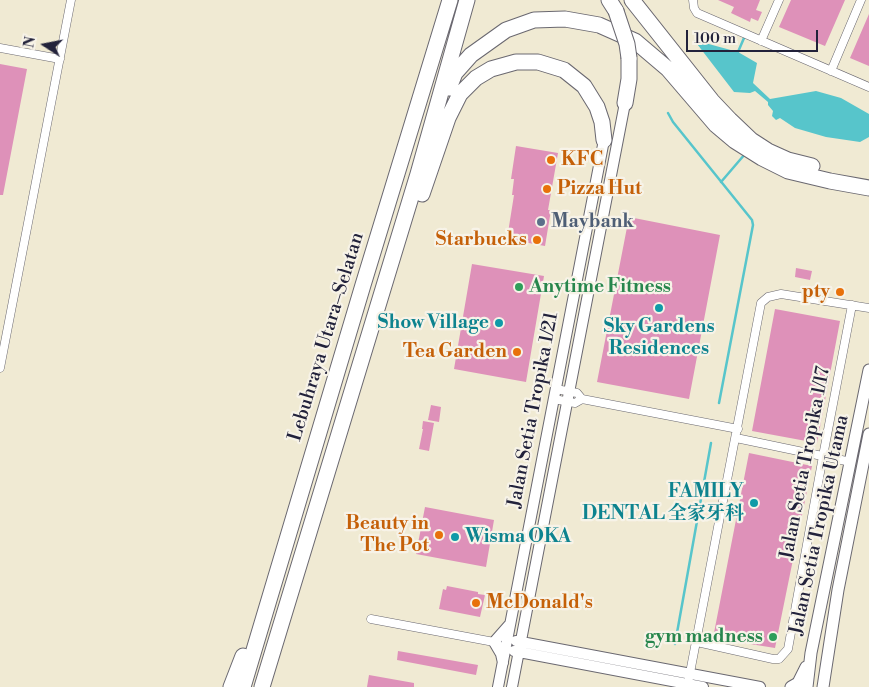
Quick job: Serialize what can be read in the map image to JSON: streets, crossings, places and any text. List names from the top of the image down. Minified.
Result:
{"streets":{"highway":["Lebuhraya Utara–Selatan"],"main road":["Jalan Setia Tropika Utama"],"street":["Jalan Setia Tropika 1/21","Jalan Setia Tropika 1/17"]},"places":["KFC","Pizza Hut","Maybank","Starbucks","Anytime Fitness","pty","Sky Gardens Residences","Show Village","Tea Garden","FAMILY DENTAL 全家牙科","Beauty in The Pot","Wisma OKA","McDonald's","gym madness"],"scale_bar":"100 m","north":"left"}
